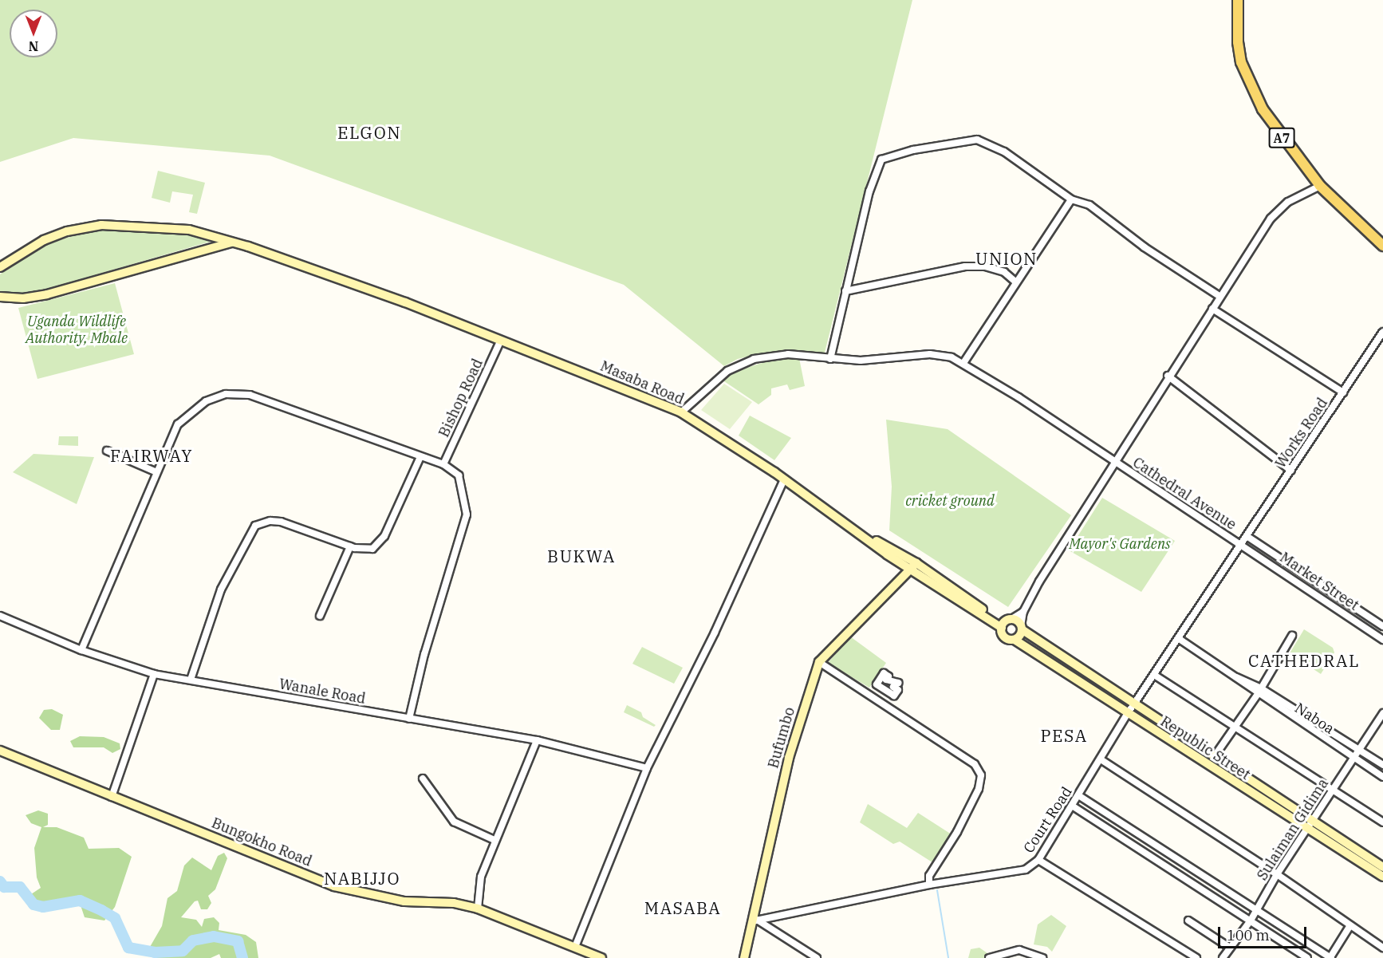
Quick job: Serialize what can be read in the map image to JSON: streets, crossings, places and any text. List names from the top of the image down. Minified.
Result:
{"streets":{"main road":["A7"],"street":["Masaba Road","Bishop Road","Works Road","Cathedral Avenue","Market Street","Wanale Road","Naboa","Bufumbo","Republic Street","Court Road","Sulaiman Gidima","Bungokho Road"]},"crossings":[["Masaba Road","Bishop Road"],["Masaba Road","Cathedral Avenue"],["Masaba Road","Bufumbo"],["Masaba Road","Republic Street"],["Works Road","Cathedral Avenue"],["Works Road","Market Street"],["Works Road","Court Road"],["Cathedral Avenue","Market Street"],["Cathedral Avenue","Court Road"],["Market Street","Court Road"],["Naboa","Court Road"],["Naboa","Sulaiman Gidima"],["Bufumbo","Court Road"],["Republic Street","Court Road"],["Republic Street","Sulaiman Gidima"]],"districts":["ELGON","UNION","FAIRWAY","BUKWA","CATHEDRAL","PESA","NABIJJO","MASABA"],"parks":["Uganda Wildlife Authority, Mbale","cricket ground","Mayor's Gardens"],"scale_bar":"100 m","north":"bottom"}
